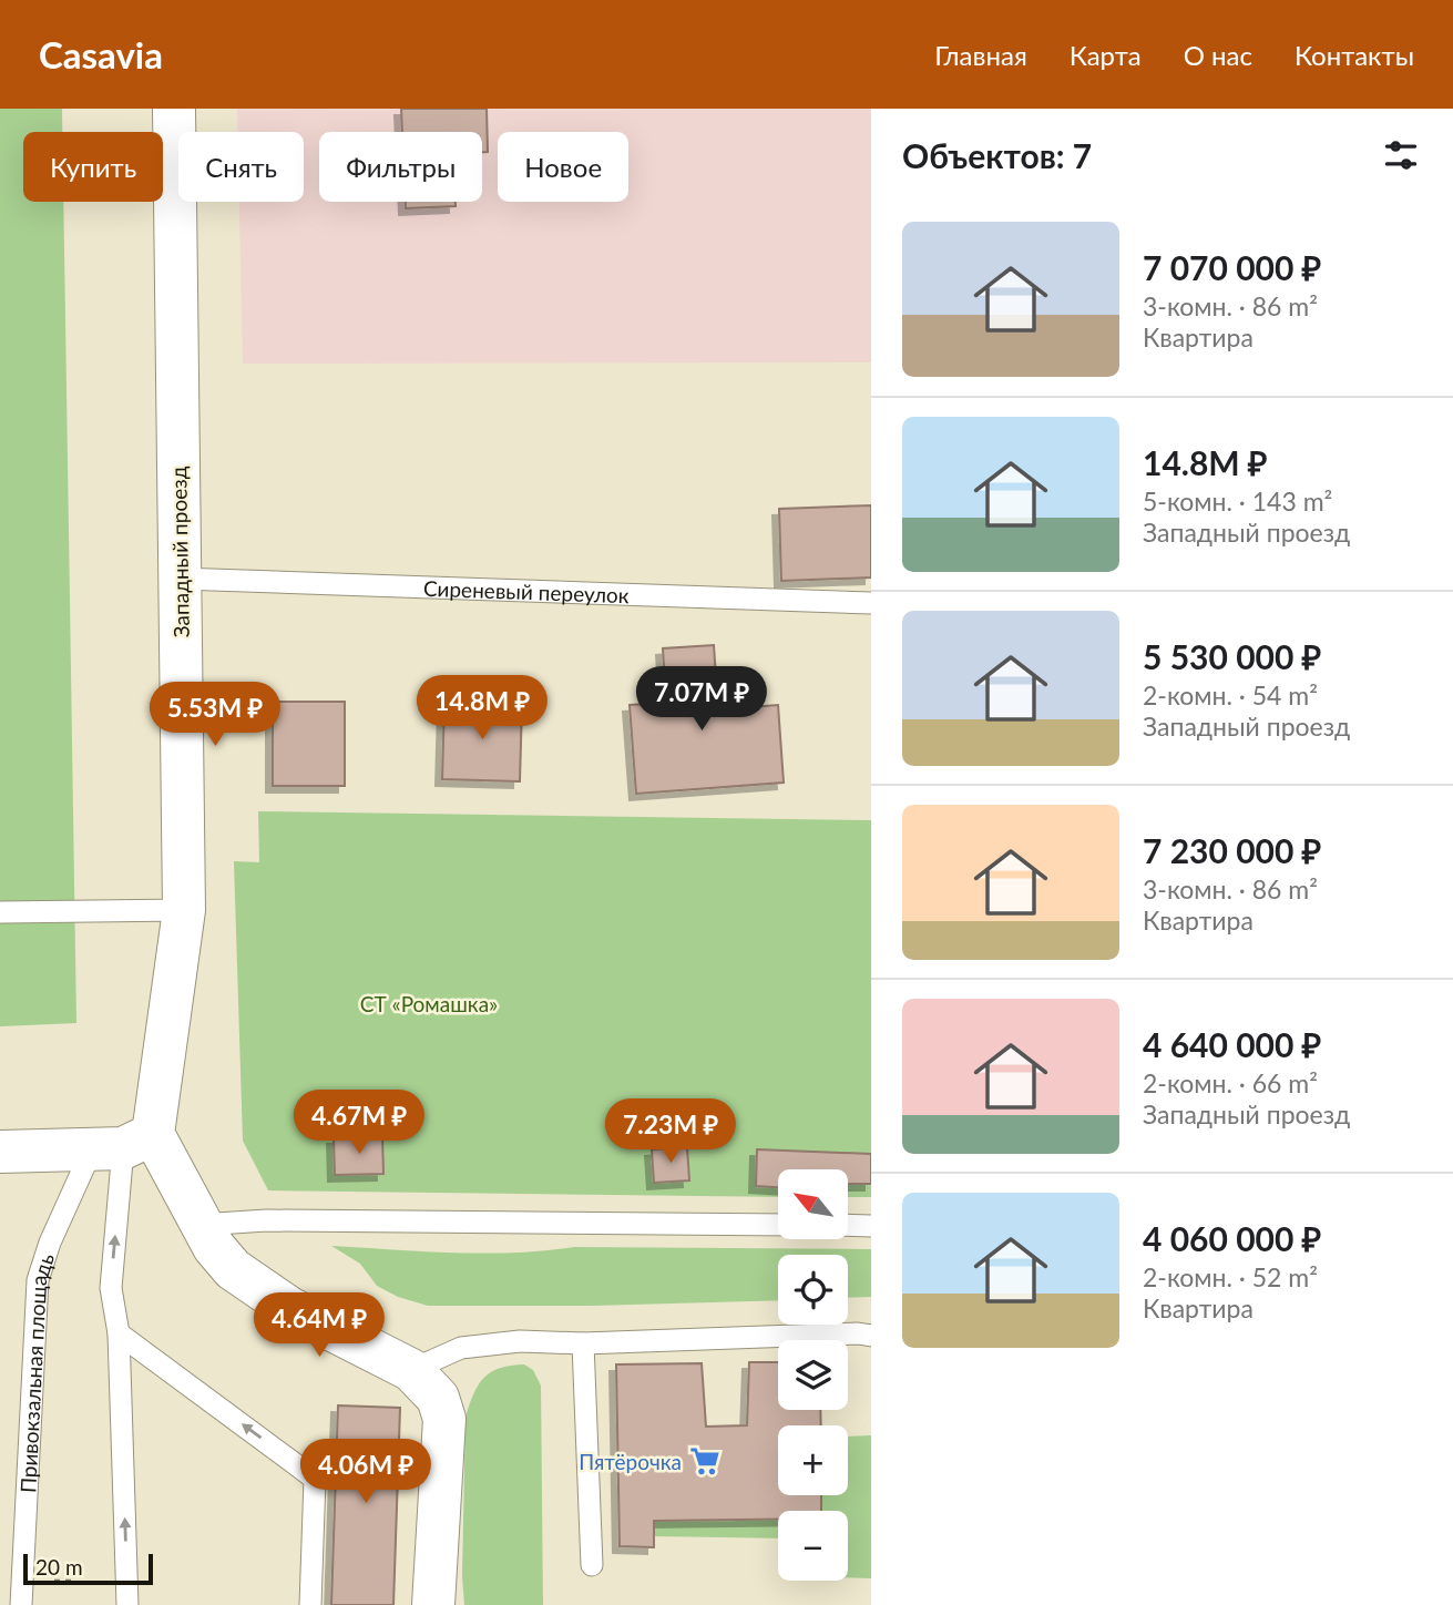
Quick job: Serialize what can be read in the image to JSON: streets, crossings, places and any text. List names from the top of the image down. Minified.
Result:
{"streets":{"street":["Западный проезд"],"lane":["Сиреневый переулок","Привокзальная площадь"]},"crossings":[["Западный проезд","Сиреневый переулок"],["Западный проезд","Привокзальная площадь"]],"parks":["СТ «Ромашка»"],"places":{"supermarket":["Пятёрочка"]},"scale_bar":"20 m","north":"top left","page":{"header":"Casavia","nav":["Главная","Карта","О нас","Контакты"],"heading":"Объектов: 7","chip":["Купить","Снять","Фильтры","Новое"],"list":[{"name":"7 070 000 ₽","note":"3-комн. · 86 m² · Квартира"},{"name":"14.8M ₽","note":"5-комн. · 143 m² · Западный проезд"},{"name":"5 530 000 ₽","note":"2-комн. · 54 m² · Западный проезд"},{"name":"7 230 000 ₽","note":"3-комн. · 86 m² · Квартира"},{"name":"4 640 000 ₽","note":"2-комн. · 66 m² · Западный проезд"},{"name":"4 060 000 ₽","note":"2-комн. · 52 m² · Квартира"}],"price":["7.07M ₽","14.8M ₽","5.53M ₽","4.67M ₽","7.23M ₽","4.64M ₽","4.06M ₽"],"map_buttons":["+","−"],"scale":"20 m"}}
